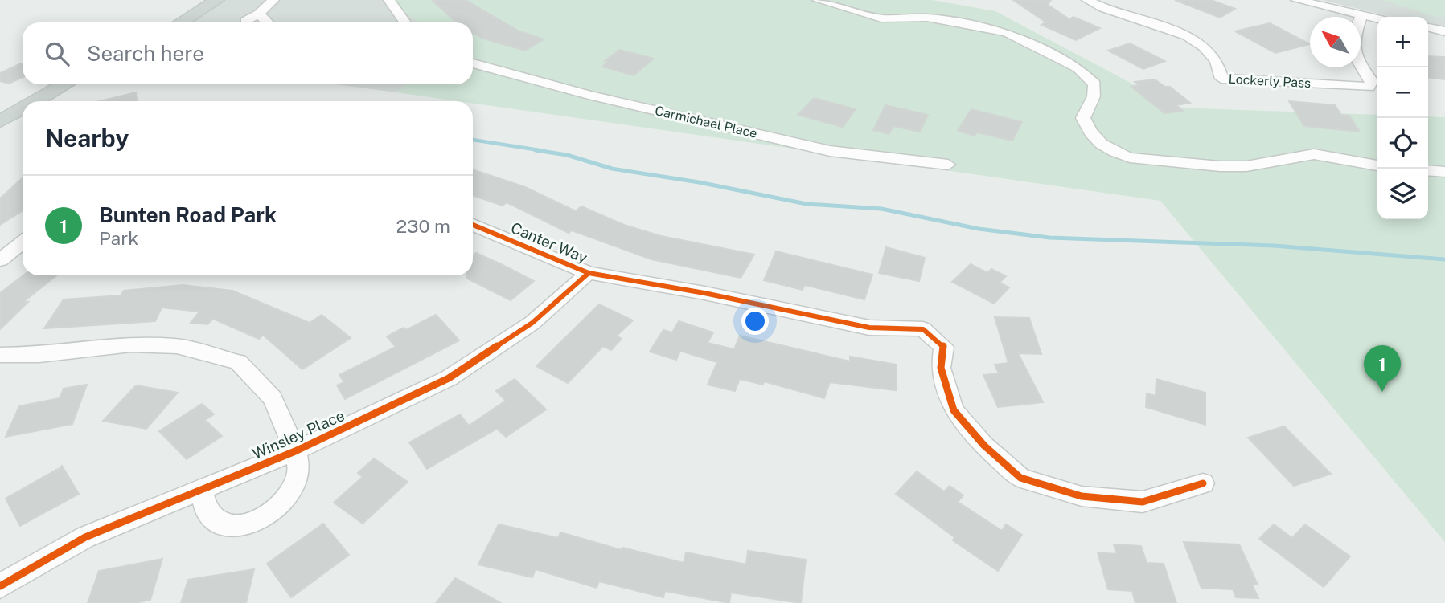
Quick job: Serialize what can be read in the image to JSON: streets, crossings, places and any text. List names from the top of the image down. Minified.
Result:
{"streets":{"street":["Lockerly Pass","Carmichael Place","Canter Way","Winsley Place"]},"crossings":[["Canter Way","Winsley Place"]],"north":"top left","page":{"map_buttons":["+","−"],"search":"Search here","heading":"Nearby","list":[{"mark":"1","name":"Bunten Road Park","note":"Park","value":"230 m"}],"pins":"1"}}
